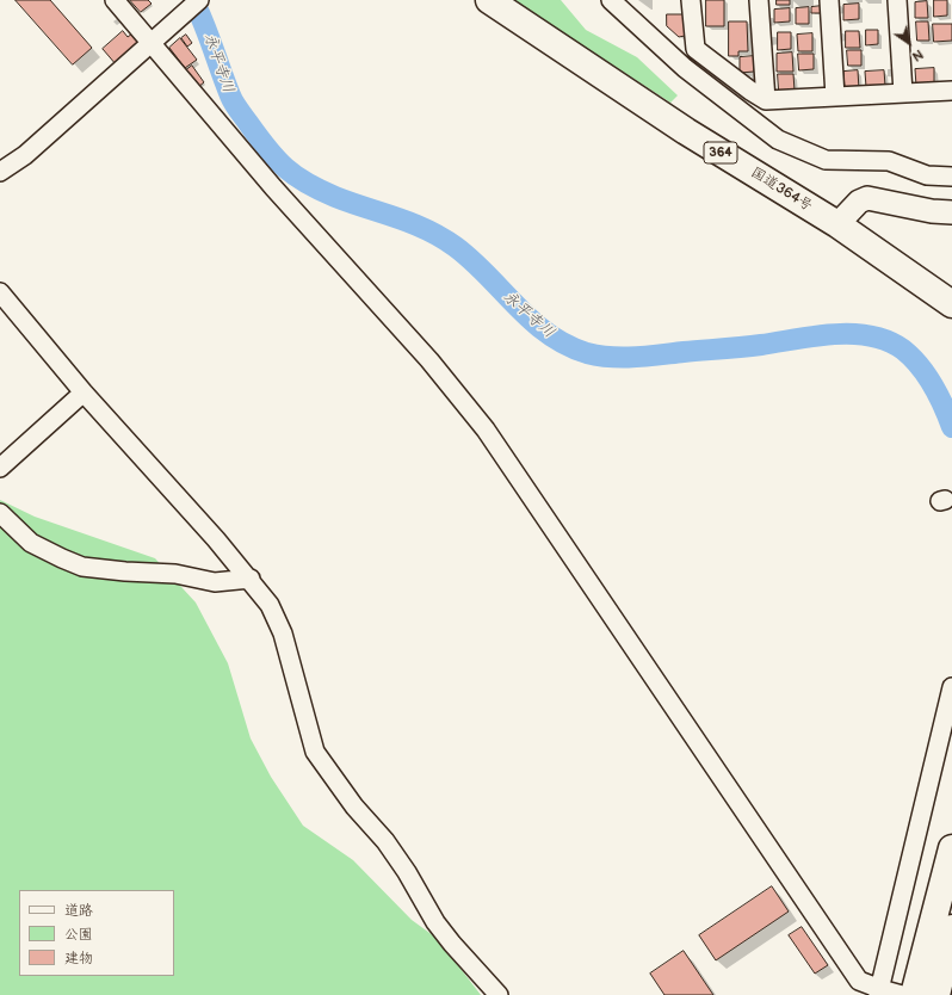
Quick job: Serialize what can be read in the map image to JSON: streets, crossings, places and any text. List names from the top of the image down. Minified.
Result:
{"streets":{"highway":["364","国道364号"]},"water":["永平寺川"],"legend":["道路","公園","建物"],"north":"bottom right"}
